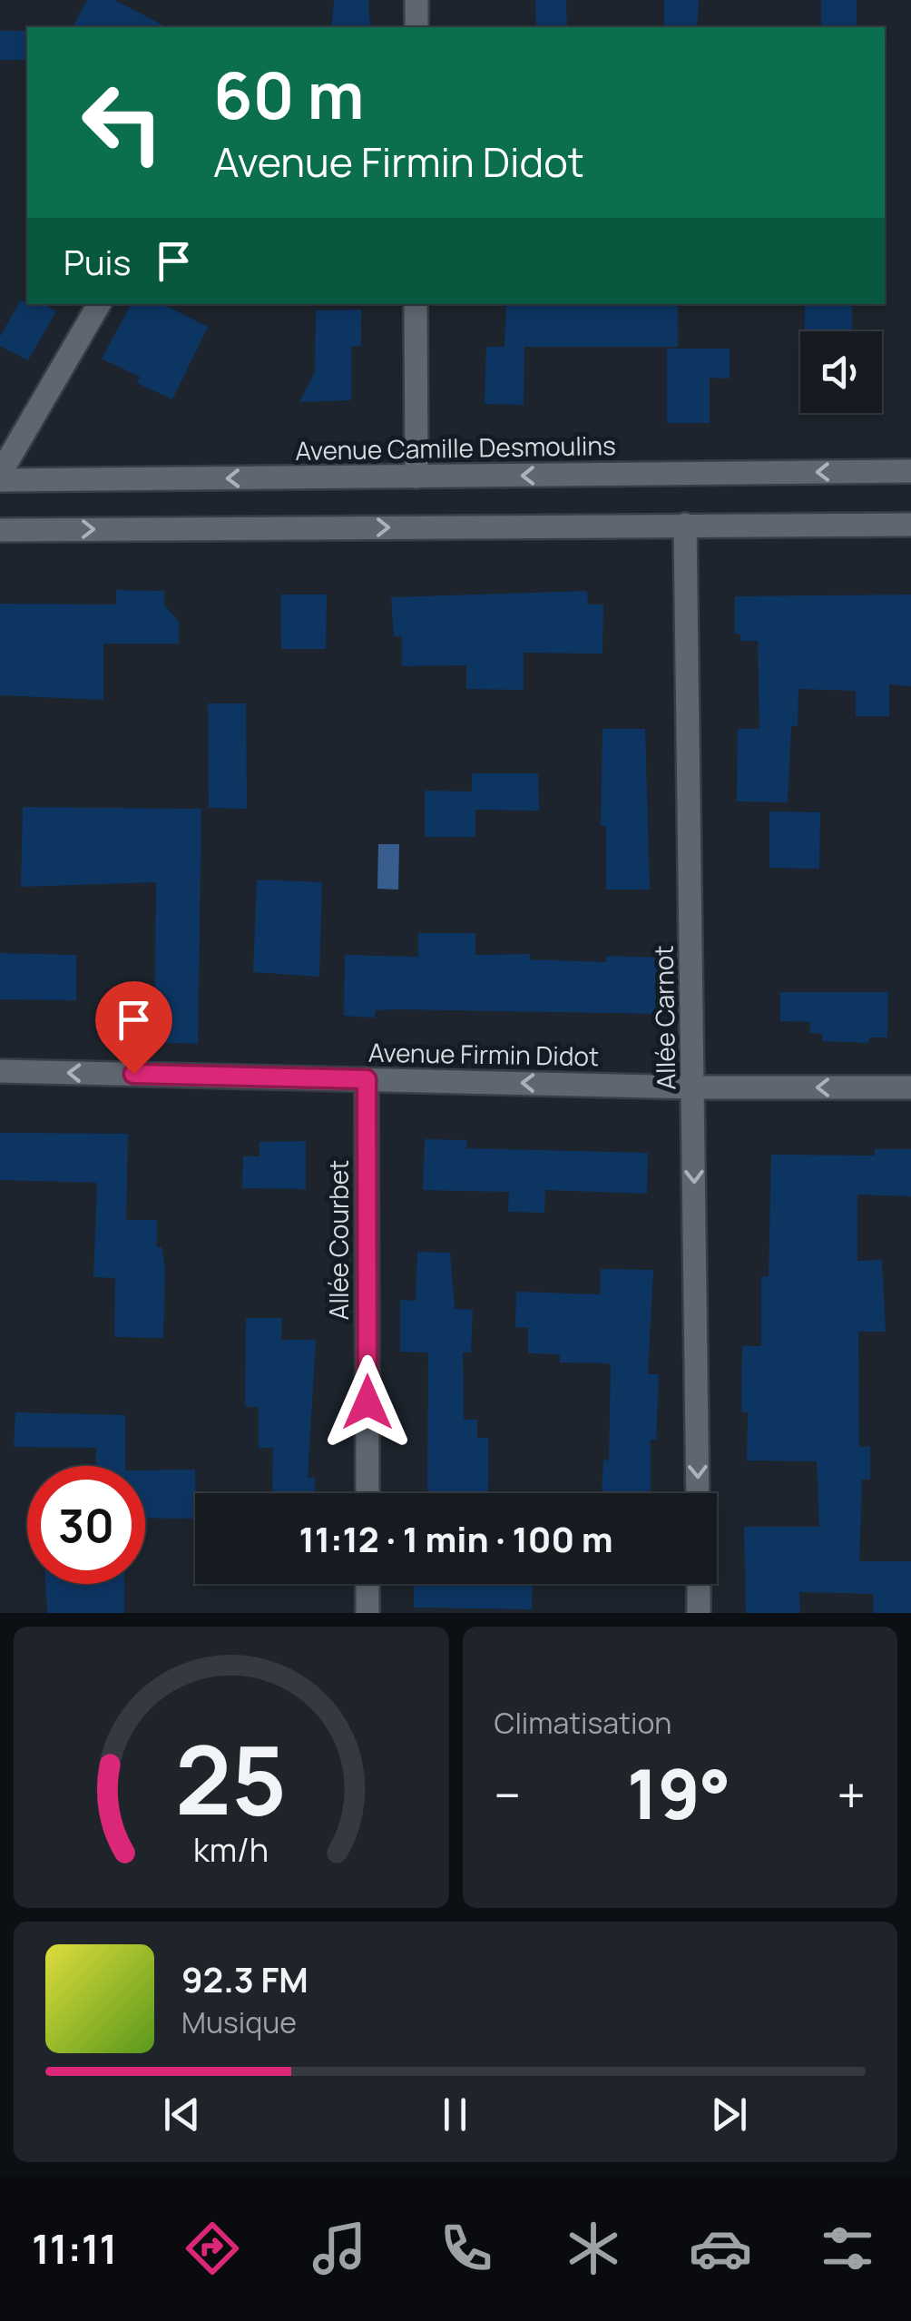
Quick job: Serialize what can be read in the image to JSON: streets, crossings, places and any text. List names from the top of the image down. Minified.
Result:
{"streets":{"street":["Avenue Camille Desmoulins","Allée Carnot","Avenue Firmin Didot","Allée Courbet"]},"crossings":[["Allée Carnot","Avenue Firmin Didot"],["Avenue Firmin Didot","Allée Courbet"]],"one_way":["Allée Carnot","Avenue Firmin Didot"],"page":{"turn":["60 m","Avenue Firmin Didot"],"then":"Puis","limit":"30","trip":"11:12 · 1 min · 100 m","tile":"Climatisation","heat":["−","19°","+"],"song":["92.3 FM","Musique"],"tabs":"11:11","gauge":["25","km/h"]}}
